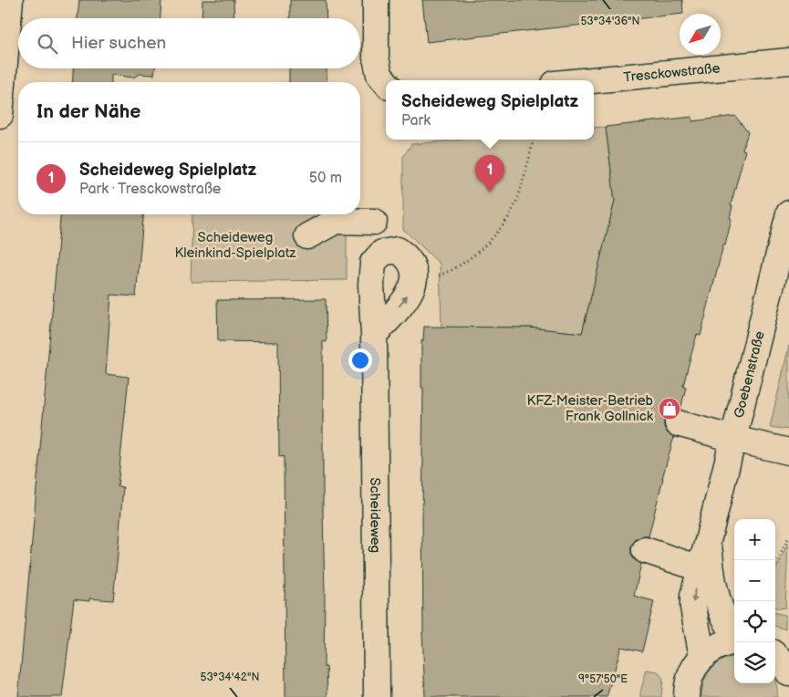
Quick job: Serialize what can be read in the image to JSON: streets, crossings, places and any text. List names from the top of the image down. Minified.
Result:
{"streets":{"street":["Tresckowstraße","Goebenstraße","Scheideweg"]},"parks":["Scheideweg Kleinkind-Spielplatz"],"places":{"shop":["KFZ-Meister-Betrieb Frank Gollnick"]},"north":"bottom left","page":{"search":"Hier suchen","popup":["Scheideweg Spielplatz","Park"],"heading":"In der Nähe","list":[{"mark":"1","name":"Scheideweg Spielplatz","note":"Park · Tresckowstraße","value":"50 m"}],"pins":"1","map_buttons":["+","−"]},"coordinates":["53°34'36\"N","53°34'42\"N","9°57'50\"E"]}
